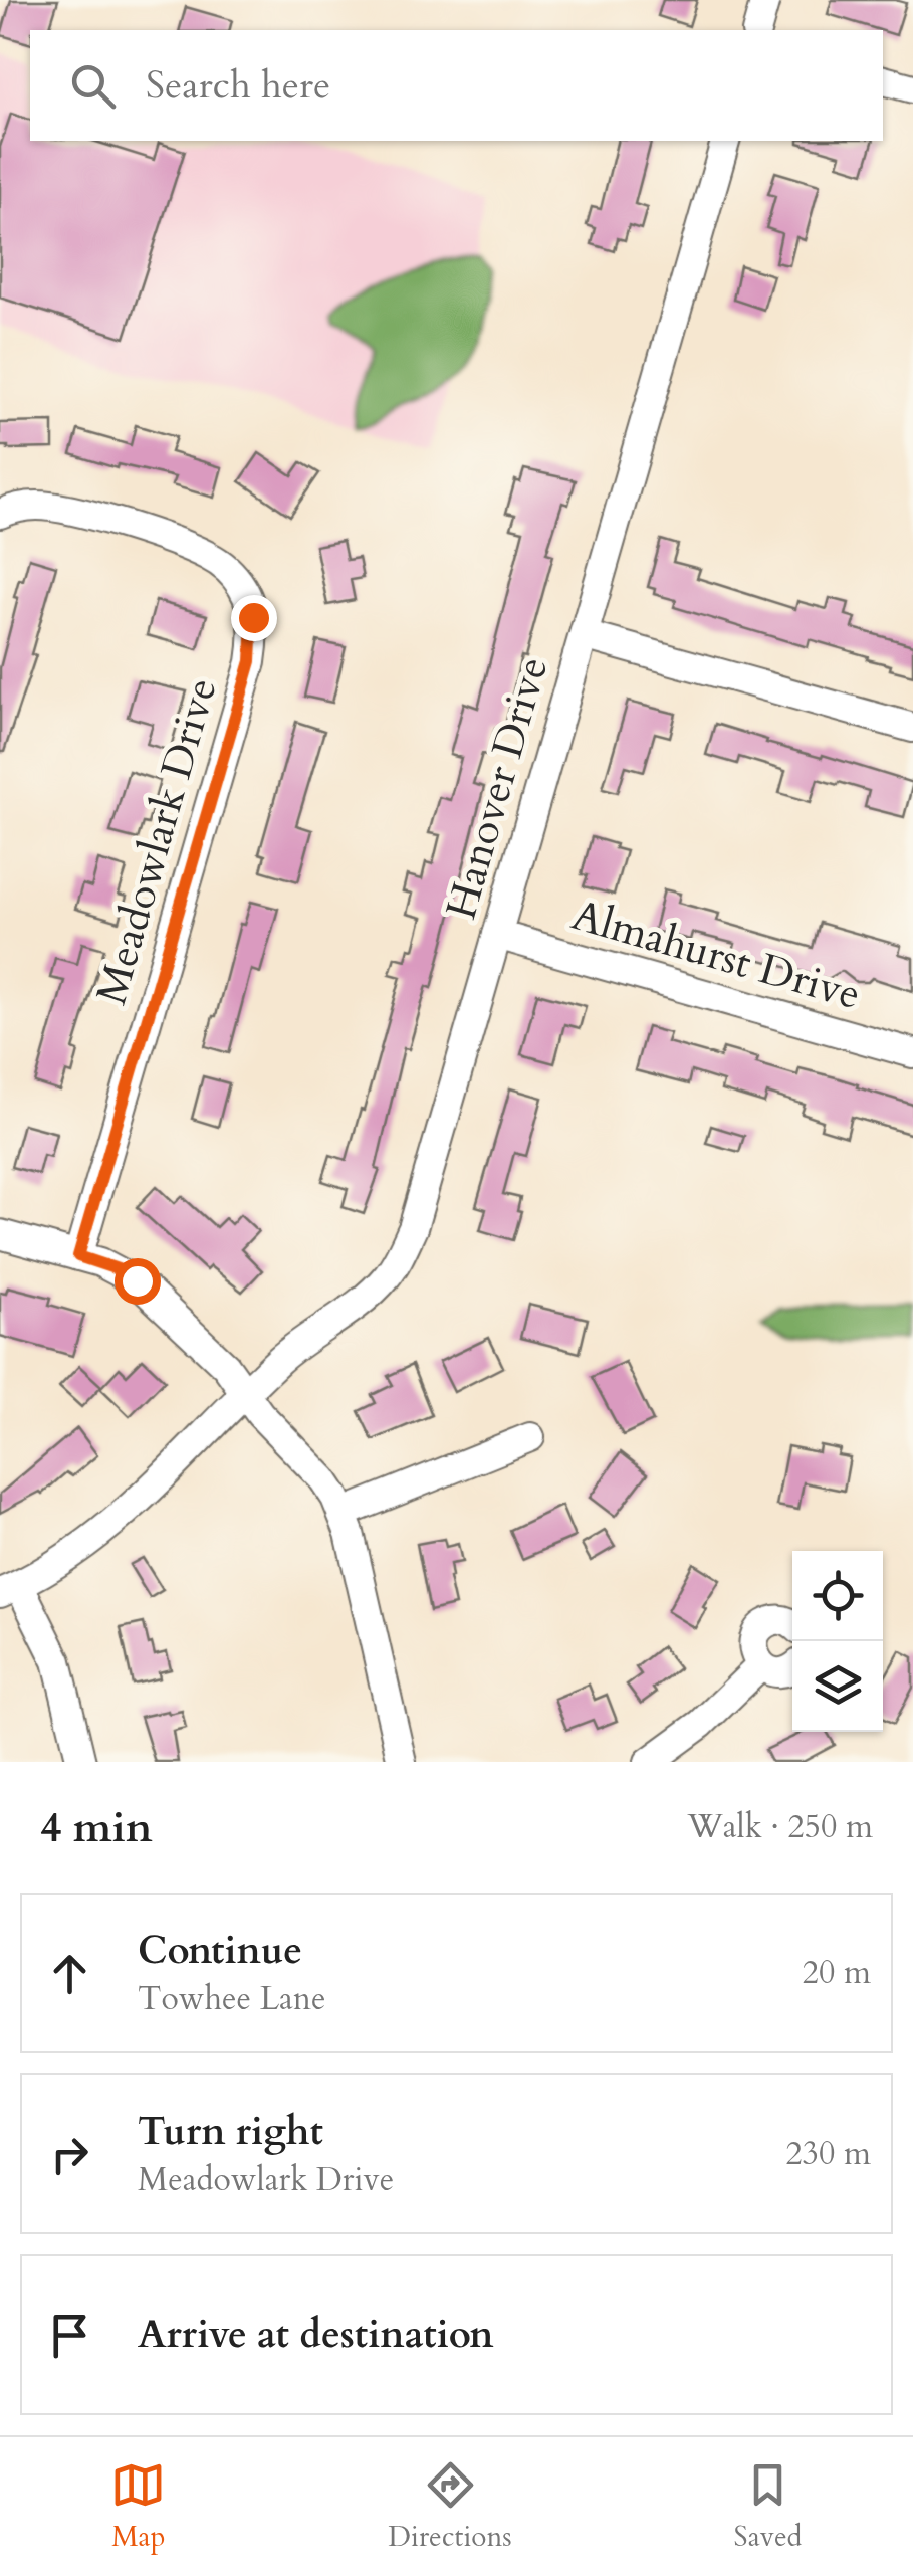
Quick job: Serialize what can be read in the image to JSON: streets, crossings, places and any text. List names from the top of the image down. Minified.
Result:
{"streets":{"street":["Hanover Drive","Meadowlark Drive","Almahurst Drive"]},"crossings":[["Hanover Drive","Almahurst Drive"]],"page":{"search":"Search here","heading":["4 min","Walk · 250 m"],"list":[["Continue","Towhee Lane","20 m"],["Turn right","Meadowlark Drive","230 m"],"Arrive at destination"],"nav":["Map","Directions","Saved"]}}
